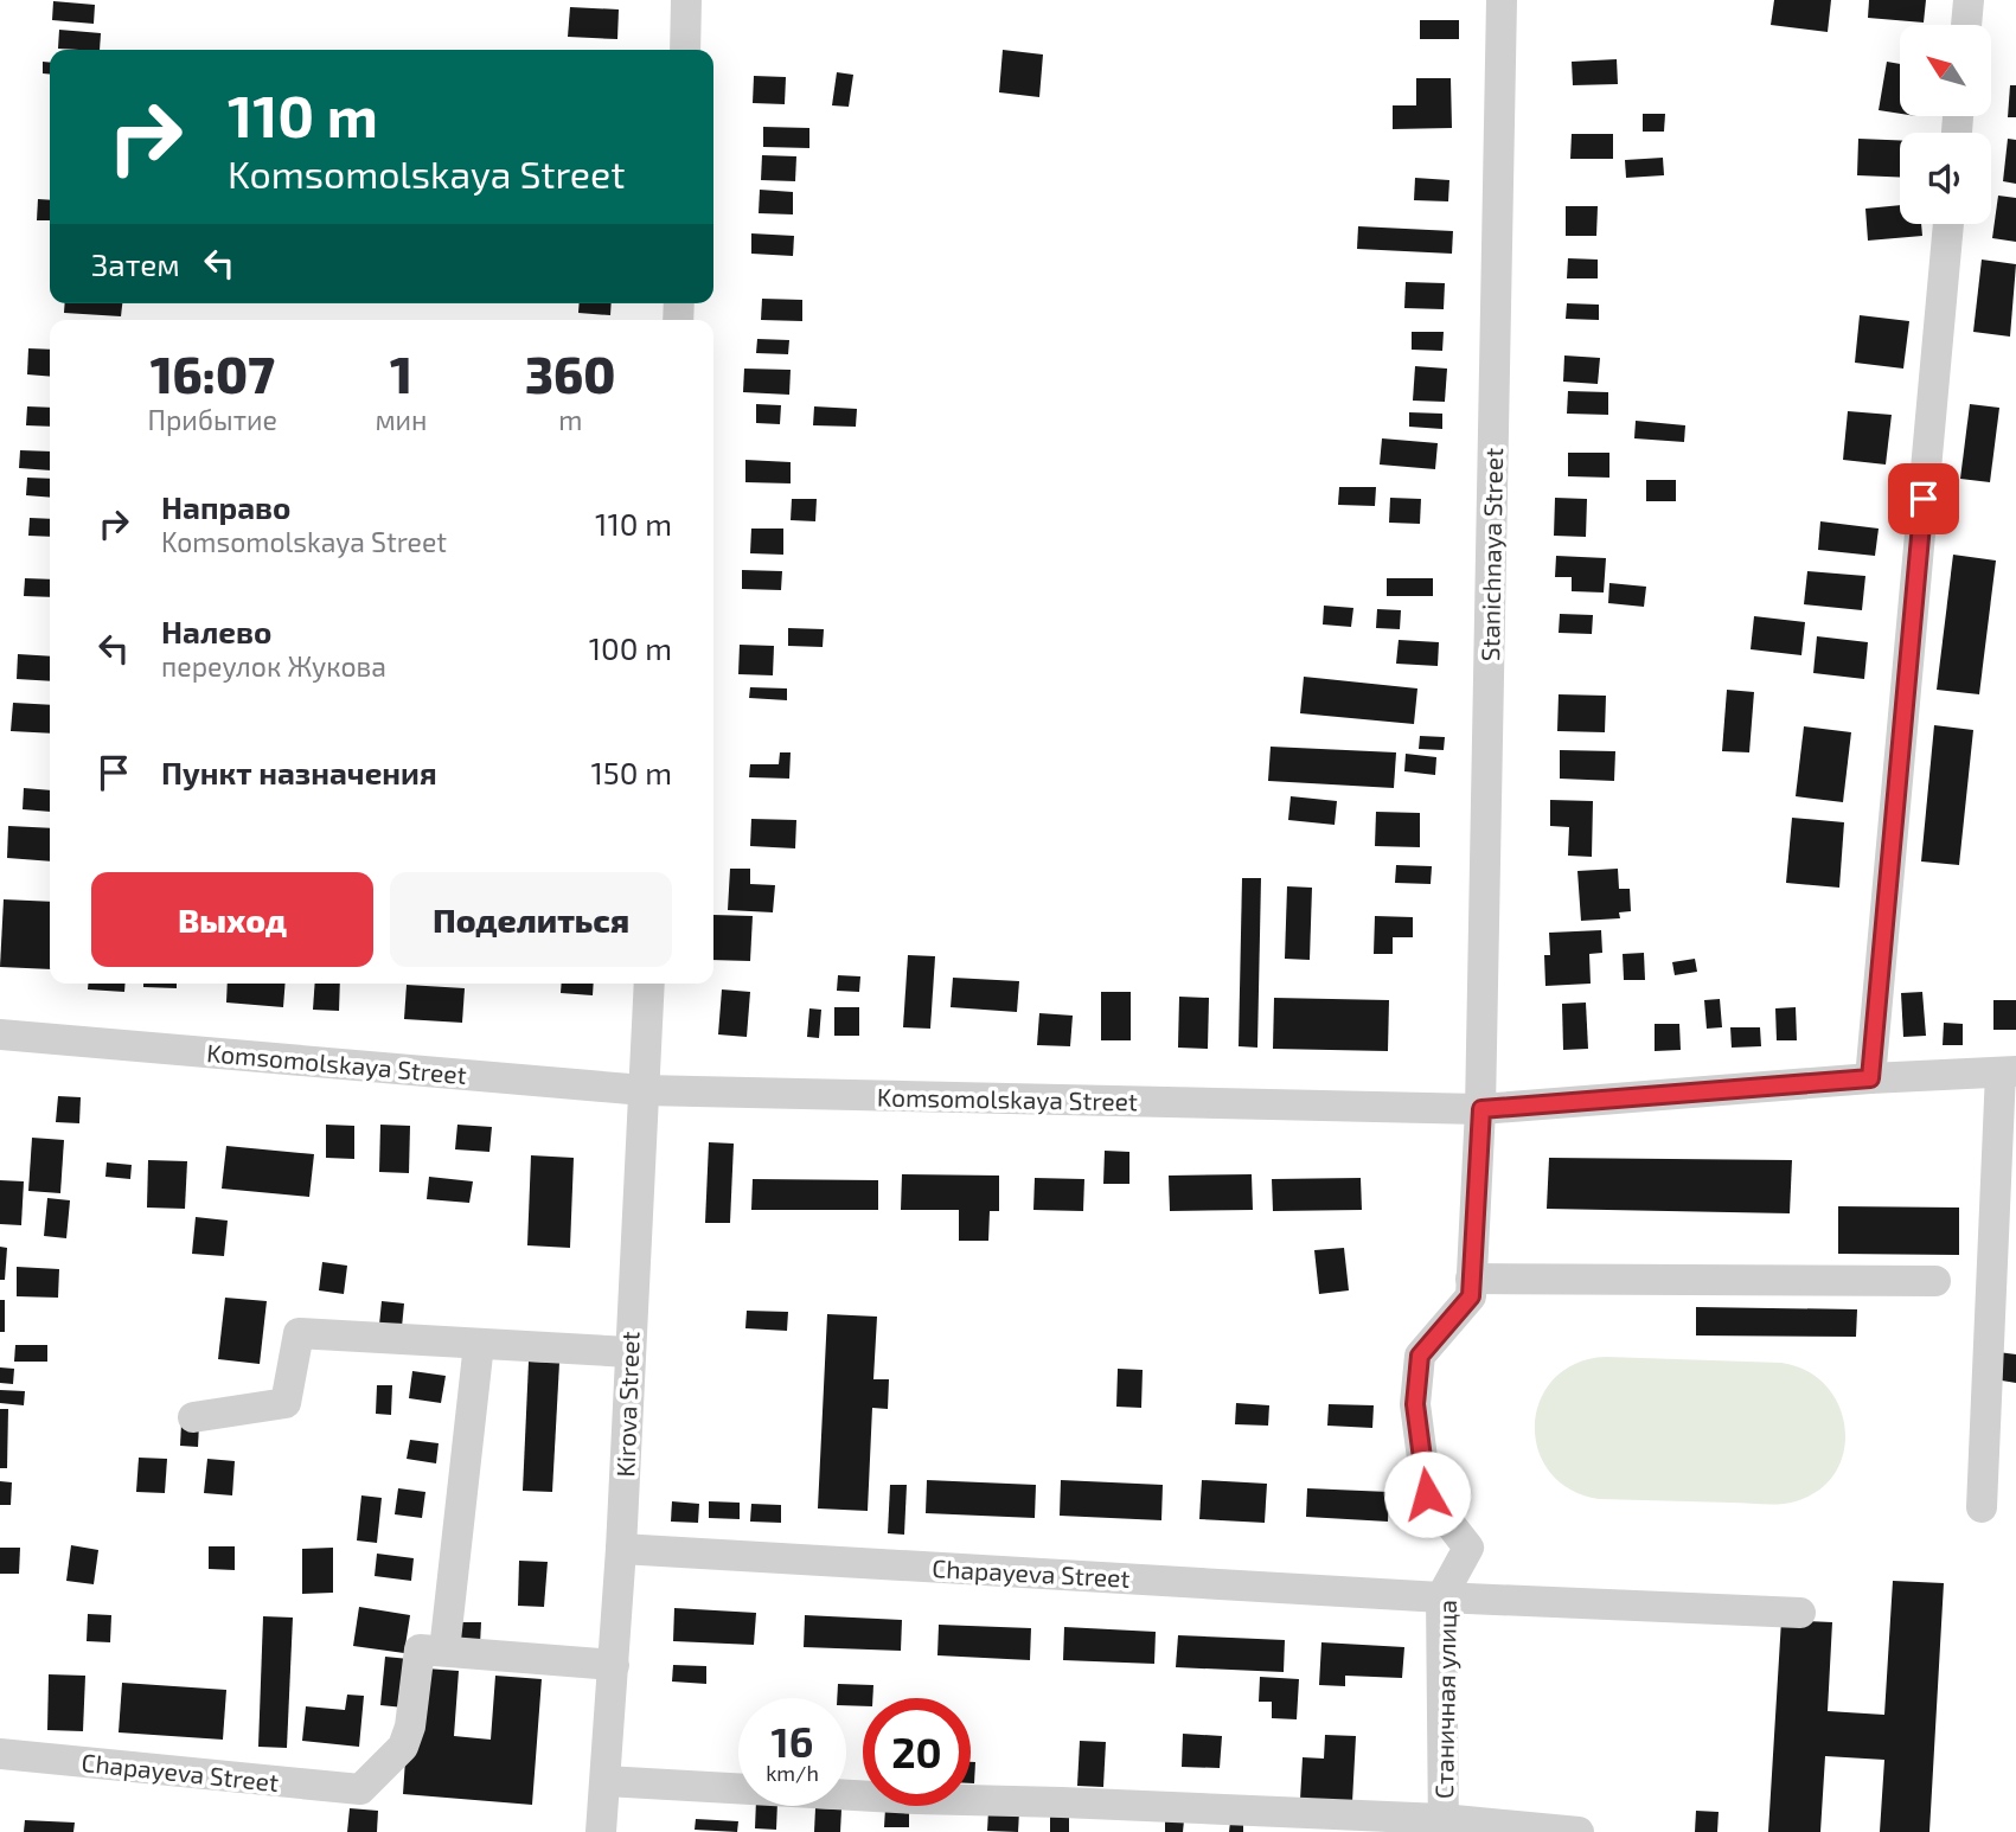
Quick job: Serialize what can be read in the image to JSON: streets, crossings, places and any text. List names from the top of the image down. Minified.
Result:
{"streets":{"street":["Stanichnaya Street","Komsomolskaya Street","Kirova Street","Chapayeva Street","Станичная улица"]},"crossings":[["Stanichnaya Street","Komsomolskaya Street"],["Stanichnaya Street","Станичная улица"],["Komsomolskaya Street","Kirova Street"],["Komsomolskaya Street","Станичная улица"],["Kirova Street","Chapayeva Street"],["Chapayeva Street","Станичная улица"]],"north":"top left","page":{"turn":["110 m","Komsomolskaya Street"],"then":"Затем","eta":["16:07","Прибытие","1","мин","360","m"],"list":[{"name":"Направо","note":"Komsomolskaya Street","value":"110 m"},{"name":"Налево","note":"переулок Жукова","value":"100 m"},{"name":"Пункт назначения","value":"150 m"}],"buttons":["Выход","Поделиться"],"speed":"16 km/h","limit":"20"}}
